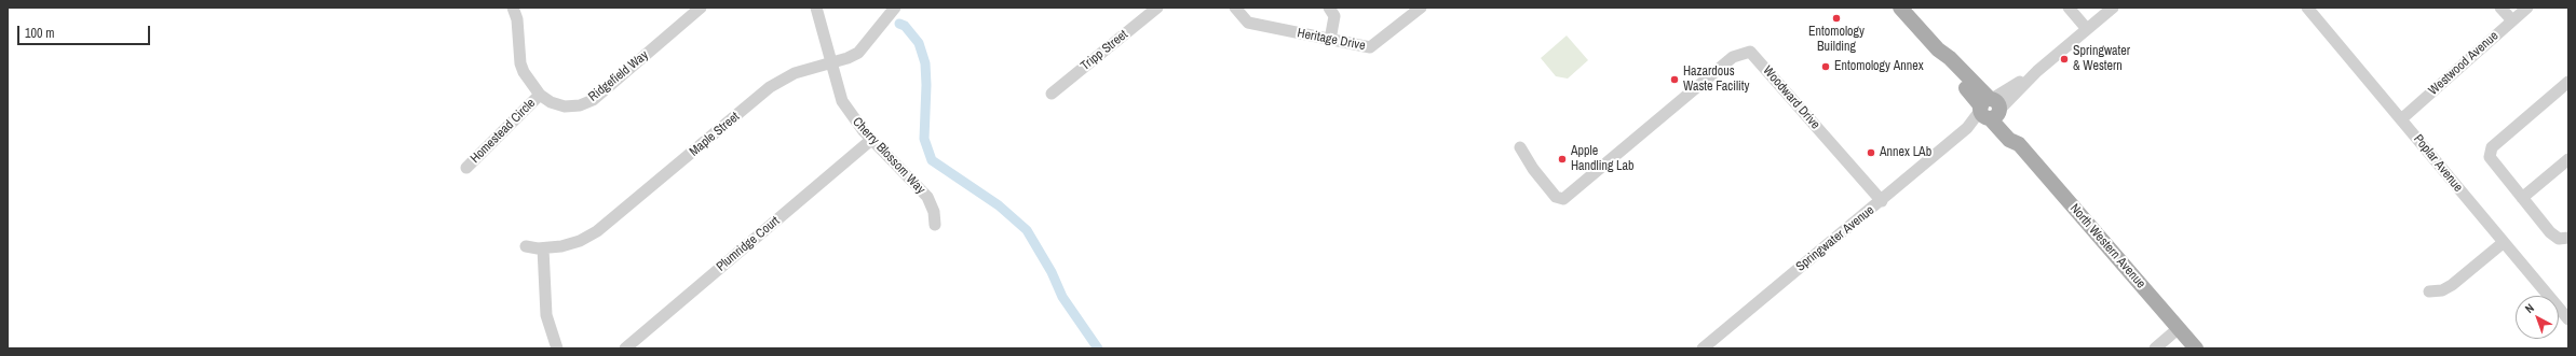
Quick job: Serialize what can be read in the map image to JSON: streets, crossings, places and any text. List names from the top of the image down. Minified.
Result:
{"streets":{"main road":["North Western Avenue"],"street":["Heritage Drive","Tripp Street","Westwood Avenue","Ridgefield Way","Woodward Drive","Homestead Circle","Maple Street","Cherry Blossom Way","Poplar Avenue","Springwater Avenue","Plumridge Court"]},"crossings":[["Westwood Avenue","Poplar Avenue"],["Ridgefield Way","Homestead Circle"],["Woodward Drive","Springwater Avenue"],["Maple Street","Cherry Blossom Way"],["Cherry Blossom Way","Plumridge Court"],["Springwater Avenue","North Western Avenue"]],"places":["Entomology Building","Springwater & Western","Entomology Annex","Hazardous Waste Facility","Annex LAb","Apple Handling Lab"],"scale_bar":"100 m","north":"top left"}
